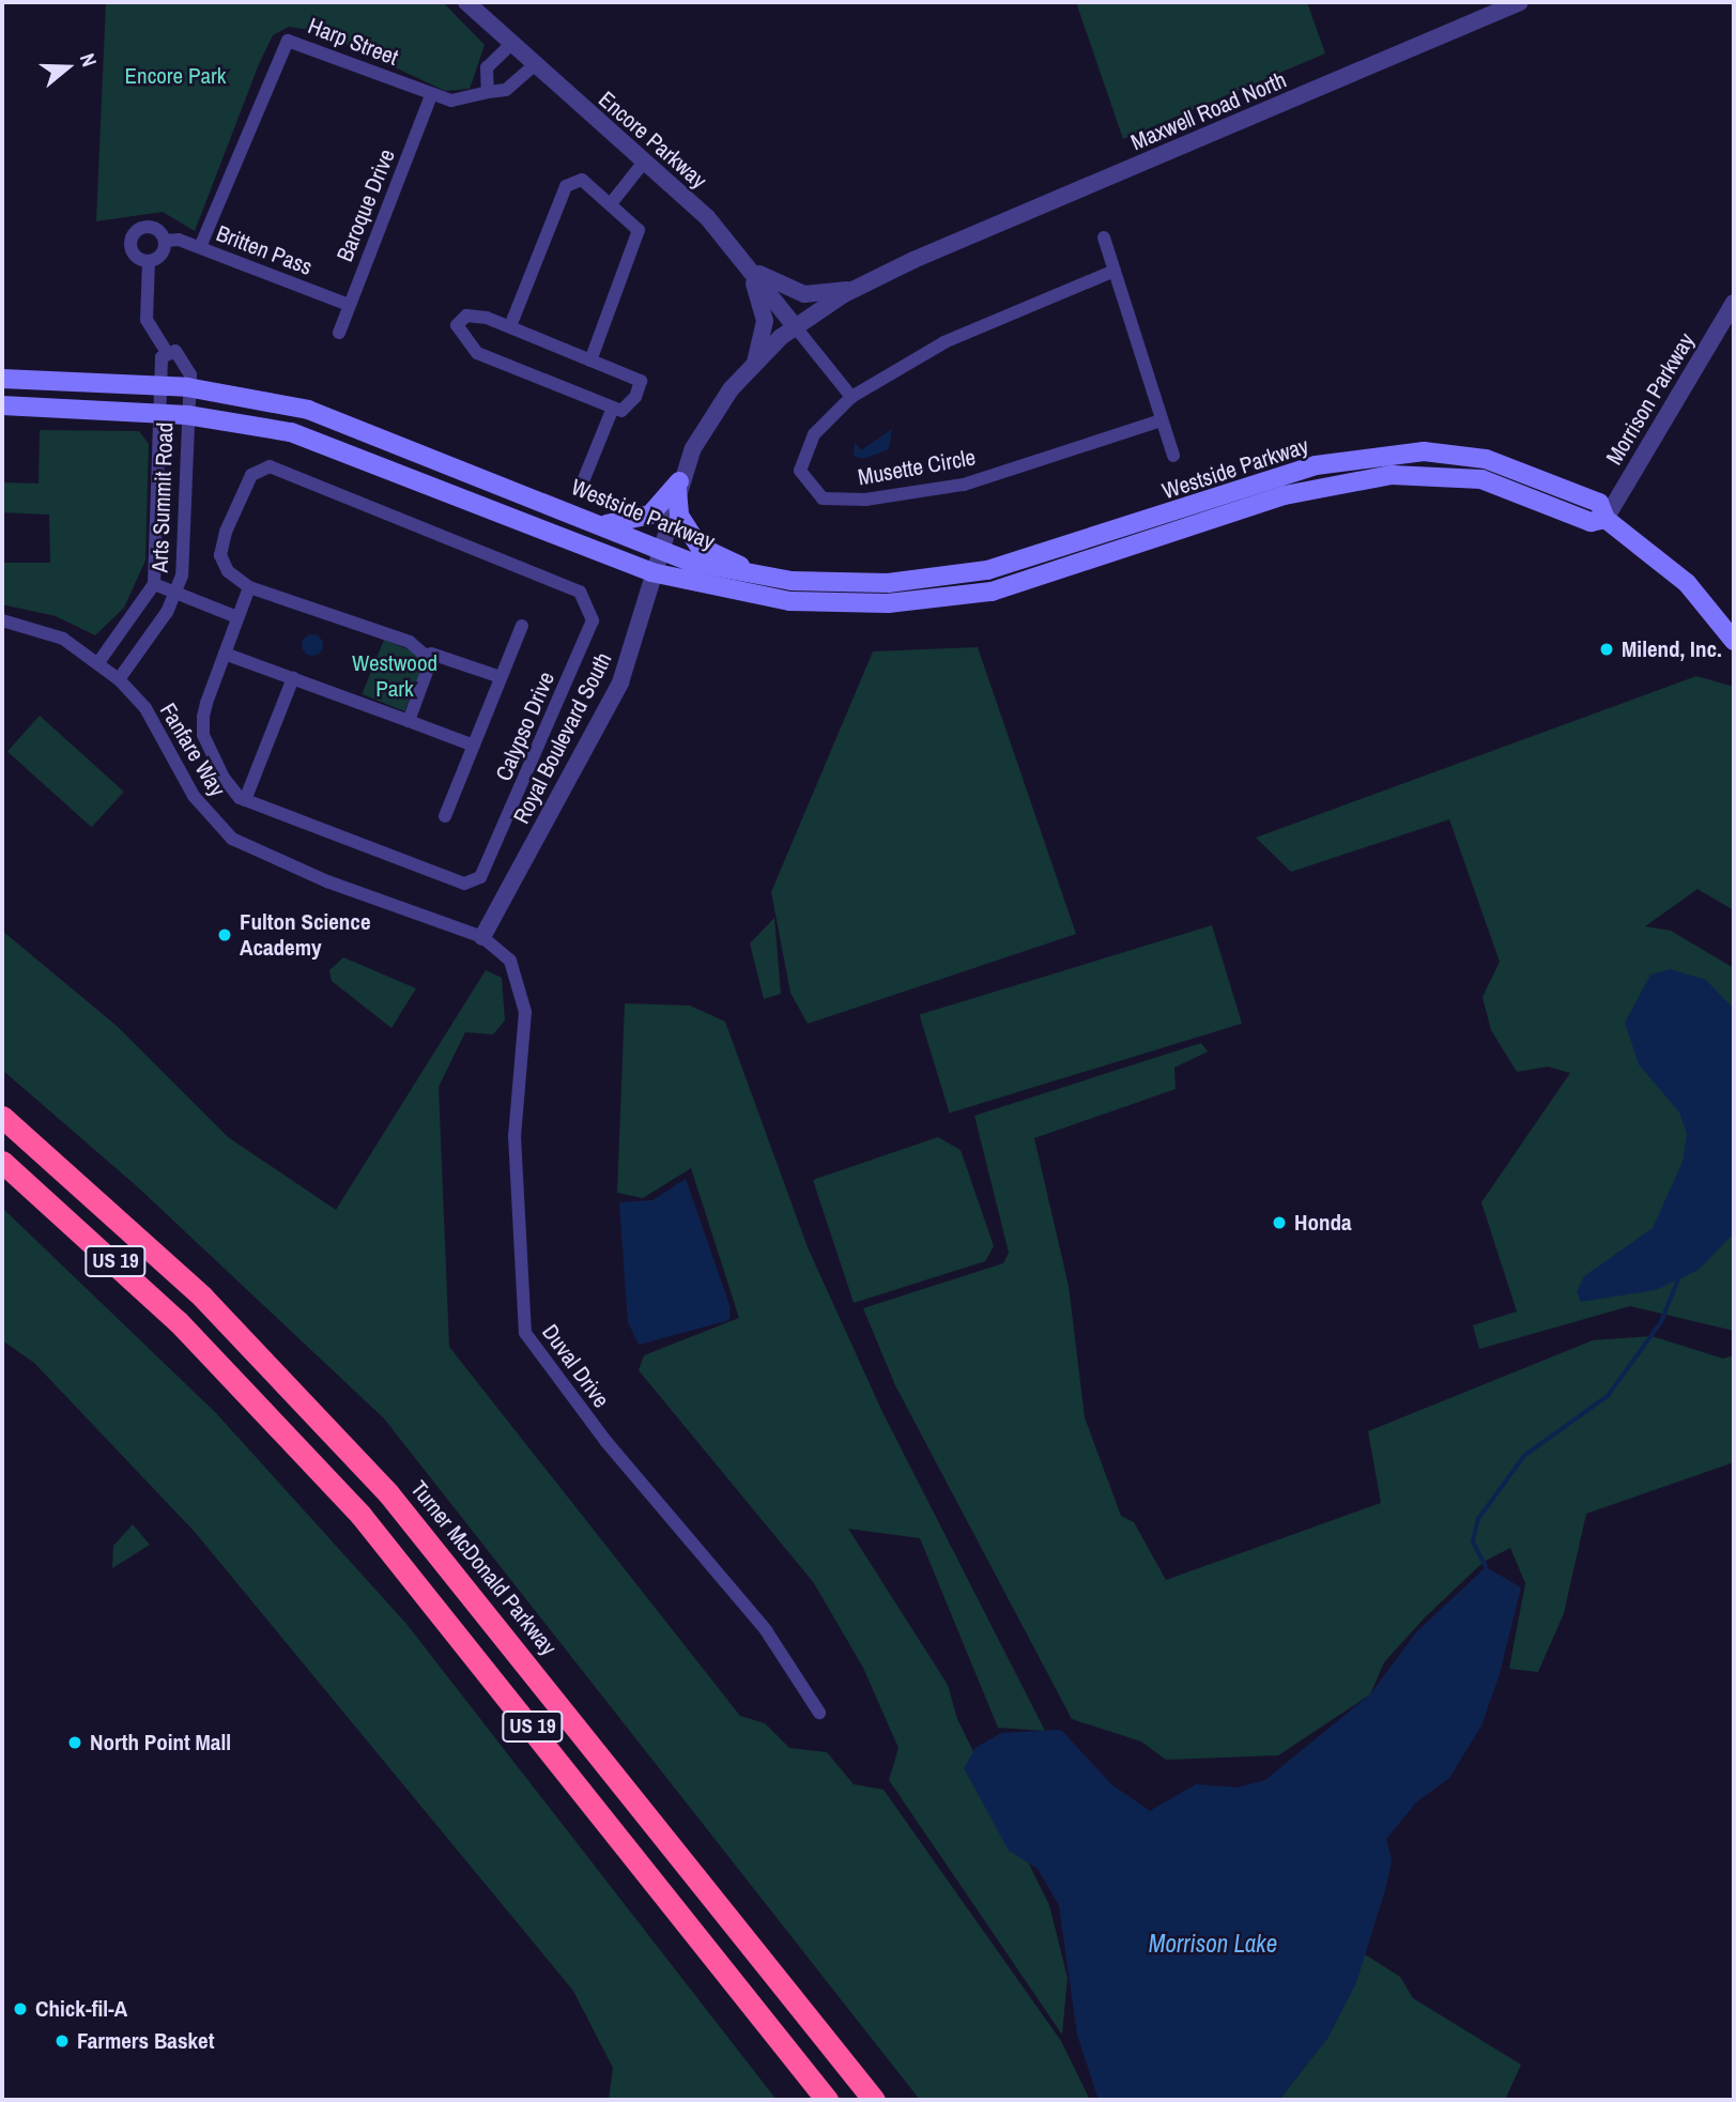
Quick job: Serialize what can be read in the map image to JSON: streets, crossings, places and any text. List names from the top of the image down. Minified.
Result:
{"streets":{"highway":["US 19","Turner McDonald Parkway"],"main road":["Westside Parkway"],"street":["Harp Street","Maxwell Road North","Encore Parkway","Baroque Drive","Britten Pass","Morrison Parkway","Musette Circle","Arts Summit Road","Calypso Drive","Royal Boulevard South","Fanfare Way","Duval Drive"]},"crossings":[["Harp Street","Encore Parkway"],["Harp Street","Baroque Drive"],["Harp Street","Britten Pass"],["Maxwell Road North","Royal Boulevard South"],["Encore Parkway","Royal Boulevard South"],["Baroque Drive","Britten Pass"],["Morrison Parkway","Westside Parkway"],["Westside Parkway","Arts Summit Road"],["Westside Parkway","Royal Boulevard South"],["Arts Summit Road","Fanfare Way"],["Royal Boulevard South","Fanfare Way"],["Royal Boulevard South","Duval Drive"],["Fanfare Way","Duval Drive"]],"water":["Morrison Lake"],"parks":["Encore Park","Westwood Park"],"places":["Milend, Inc.","Fulton Science Academy","Honda","North Point Mall","Chick-fil-A","Farmers Basket"],"north":"right"}
